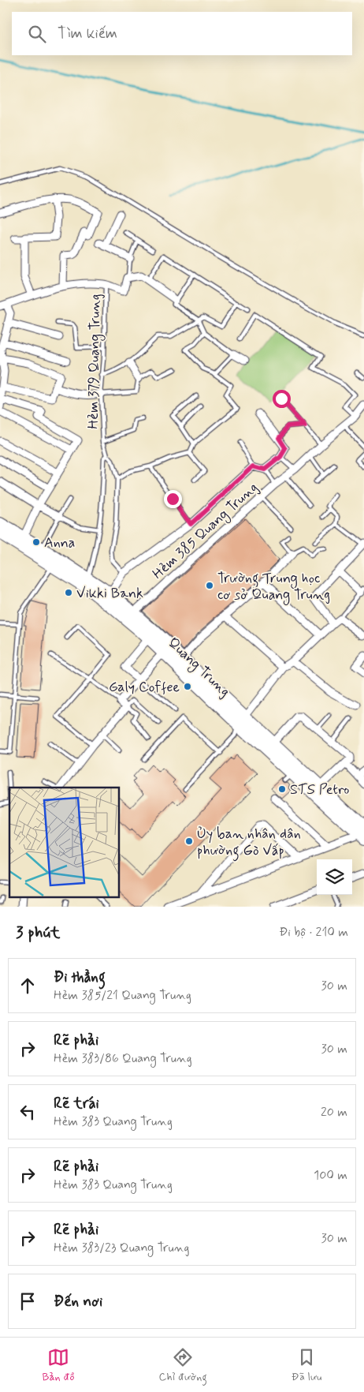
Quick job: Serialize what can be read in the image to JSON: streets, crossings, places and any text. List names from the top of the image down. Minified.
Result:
{"streets":{"main road":["Quang Trung"],"street":["Hẻm 385 Quang Trung"],"lane":["Hẻm 379 Quang Trung"]},"crossings":[["Hẻm 379 Quang Trung","Quang Trung"],["Hẻm 385 Quang Trung","Quang Trung"]],"places":["Anna","Trường Trung học cơ sở Quang Trung","Vikki Bank","Galy Coffee","STS Petro","Ủy ban nhân dân phường Gò Vấp"],"page":{"search":"Tìm kiếm","heading":["3 phút","Đi bộ · 210 m"],"list":[["Đi thẳng","Hẻm 385/21 Quang Trung","30 m"],["Rẽ phải","Hẻm 383/86 Quang Trung","30 m"],["Rẽ trái","Hẻm 383 Quang Trung","20 m"],["Rẽ phải","Hẻm 383 Quang Trung","100 m"],["Rẽ phải","Hẻm 383/23 Quang Trung","30 m"],"Đến nơi"],"nav":["Bản đồ","Chỉ đường","Đã lưu"]}}
